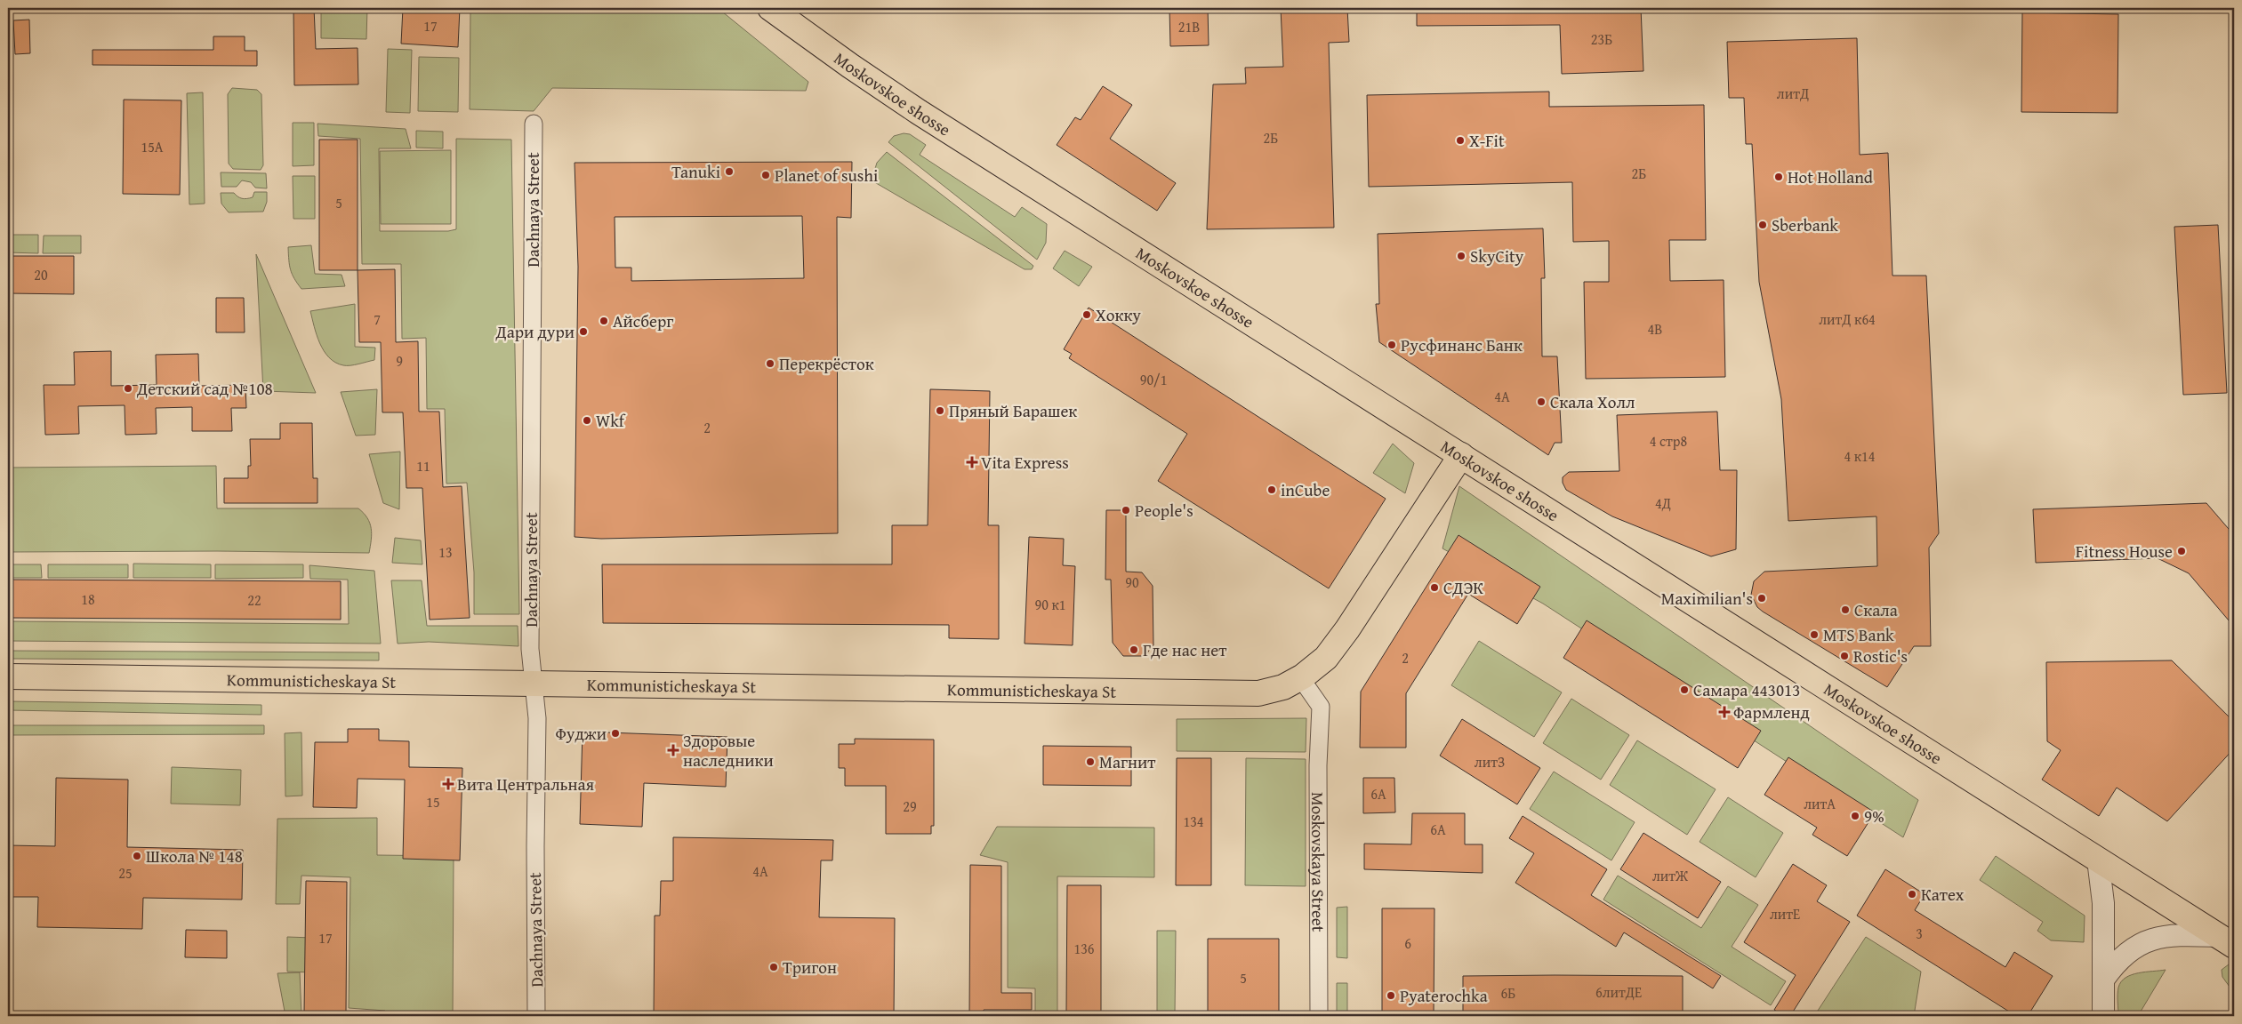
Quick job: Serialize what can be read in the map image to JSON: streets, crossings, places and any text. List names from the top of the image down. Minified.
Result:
{"streets":{"main road":["Moskovskoe shosse","Kommunisticheskaya St"],"street":["Dachnaya Street","Moskovskaya Street"]},"crossings":[["Moskovskoe shosse","Kommunisticheskaya St"],["Dachnaya Street","Kommunisticheskaya St"],["Kommunisticheskaya St","Moskovskaya Street"]],"places":{"other":["X-Fit","Tanuki","Planet of sushi","Hot Holland","Sberbank","SkyCity","Хокку","Айсберг","Дари дури","Русфинанс Банк","Перекрёсток","Детский сад №108","Скала Холл","Пряный Барашек","Wkf","inCube","People's","Fitness House","СДЭК","Maximilian's","Скала","MTS Bank","Где нас нет","Rostic's","Самара 443013","Фуджи","Магнит","9%","Школа № 148","Катех","Тригон","Pyaterochka"],"health":["Vita Express","Фармленд","Здоровые наследники","Вита Центральная"]},"house_numbers":["17","21В","23Б","литД","2Б","15А","2Б","5","20","7","литД к64","4В","9","90/1","4А","2","4 стр8","4 к14","11","4Д","13","90","18","22","90 к1","2","литЗ","6А","15","литА","29","134","6А","4А","25","литЖ","литЕ","3","17","6","136","5","6литДЕ","6Б"]}
